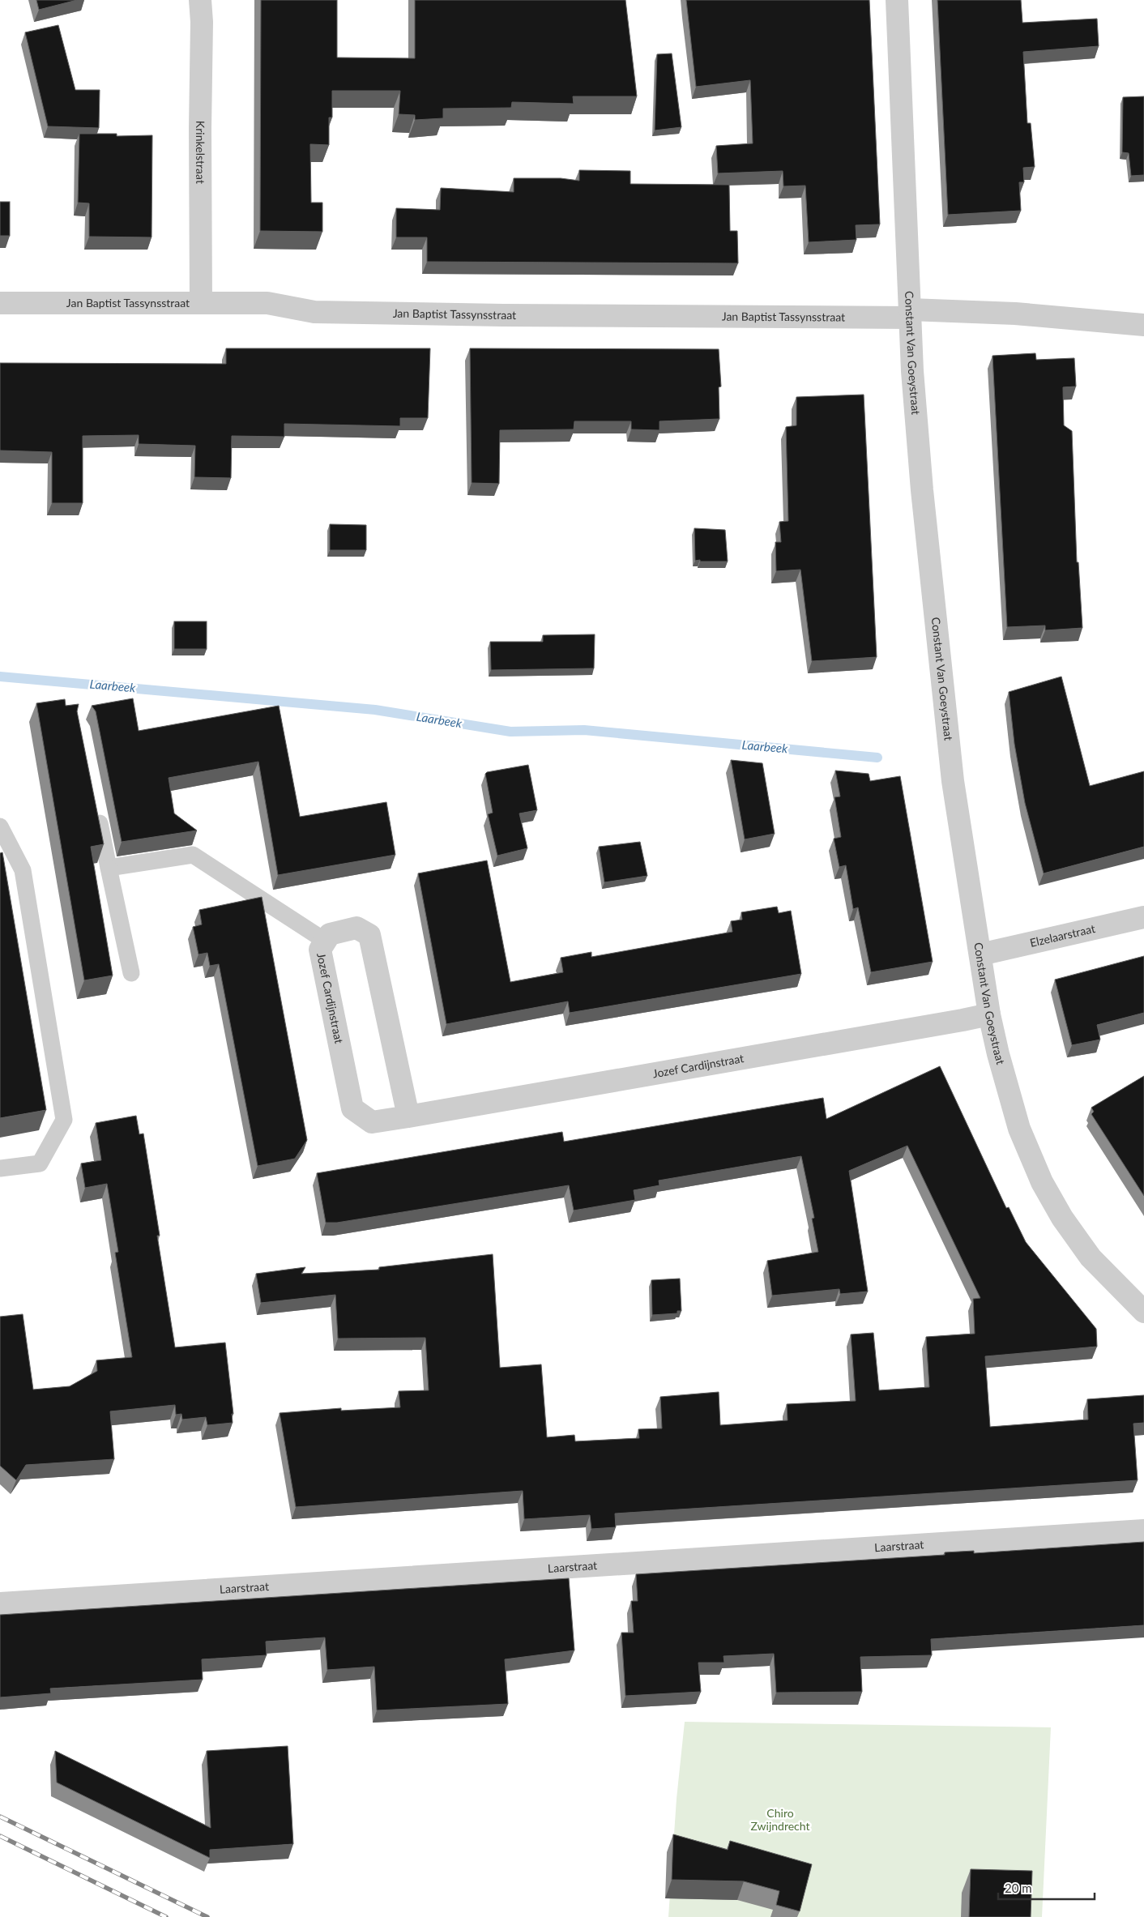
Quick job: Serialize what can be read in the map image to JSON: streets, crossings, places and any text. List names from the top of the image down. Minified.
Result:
{"streets":{"street":["Krinkelstraat","Jan Baptist Tassynsstraat","Constant Van Goeystraat","Elzelaarstraat","Jozef Cardijnstraat","Laarstraat"]},"crossings":[["Krinkelstraat","Jan Baptist Tassynsstraat"],["Jan Baptist Tassynsstraat","Constant Van Goeystraat"],["Constant Van Goeystraat","Elzelaarstraat"],["Constant Van Goeystraat","Jozef Cardijnstraat"]],"water":["Laarbeek"],"parks":["Chiro Zwijndrecht"],"scale_bar":"20 m"}
